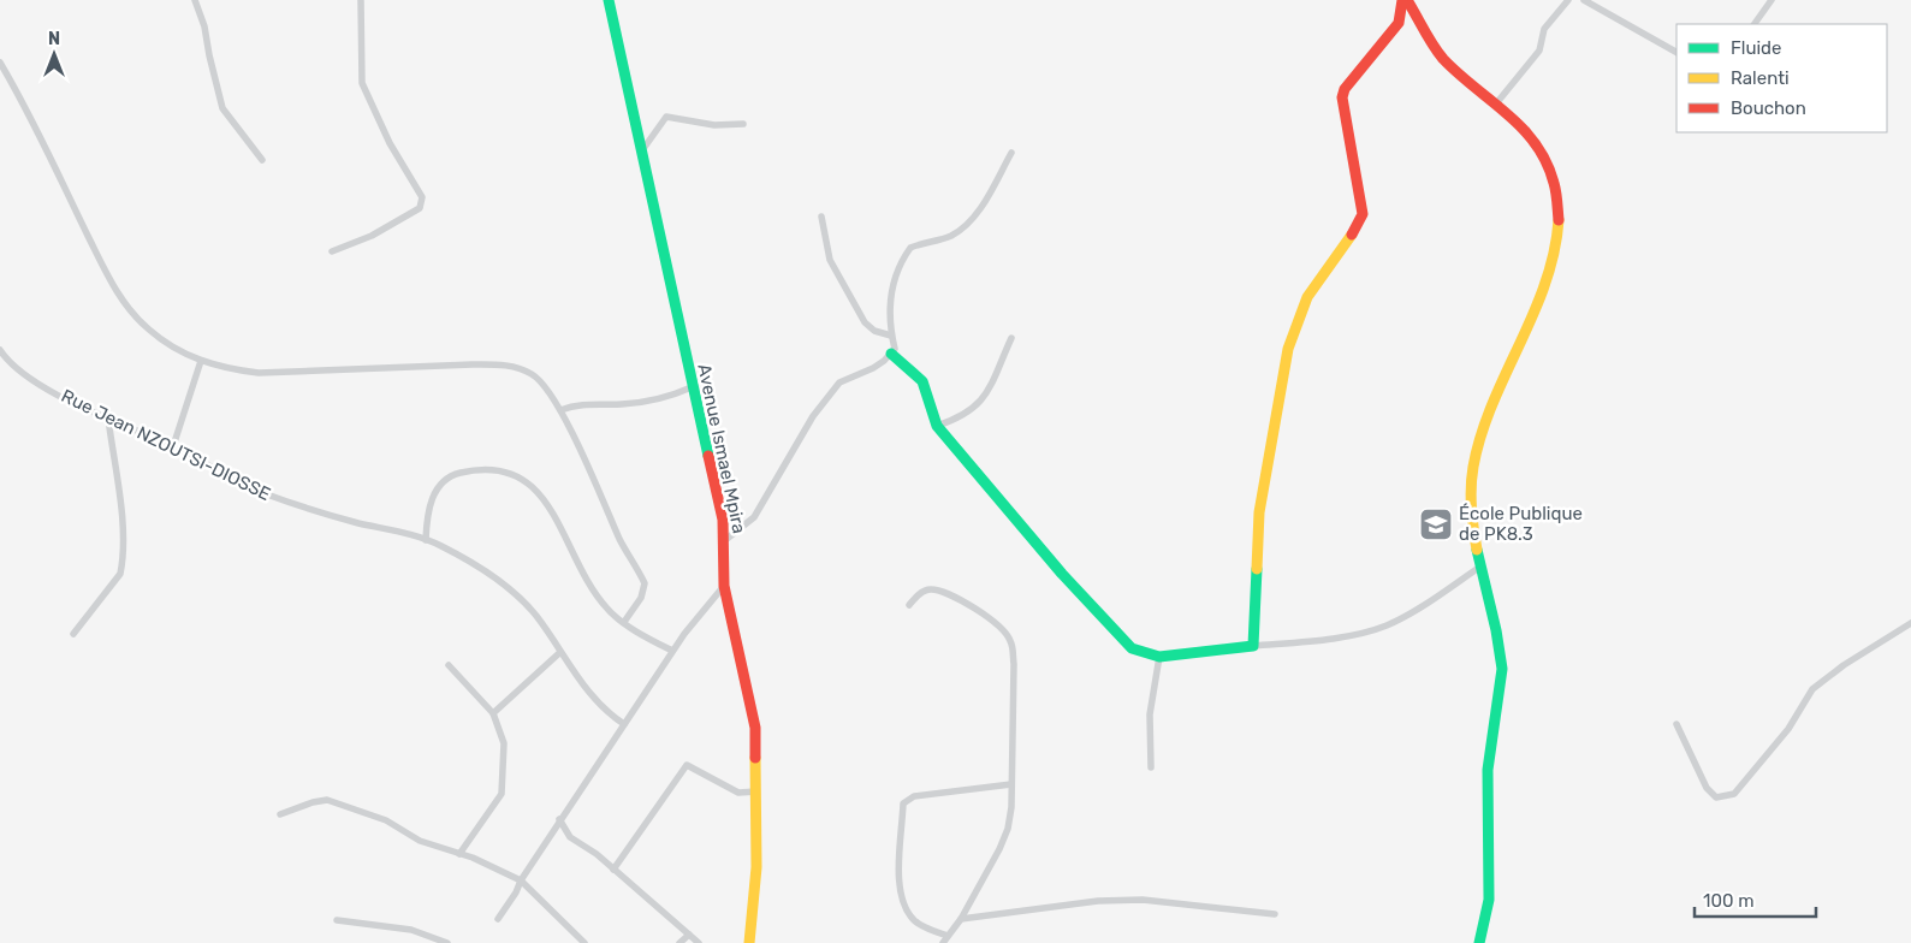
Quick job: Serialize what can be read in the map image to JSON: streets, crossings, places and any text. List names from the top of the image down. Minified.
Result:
{"streets":{"street":["Rue Jean NZOUTSI-DIOSSE","Avenue Ismael Mpira"]},"places":{"school or university":["École Publique de PK8.3"]},"legend":["Fluide","Ralenti","Bouchon"],"scale_bar":"100 m","north":"top"}
